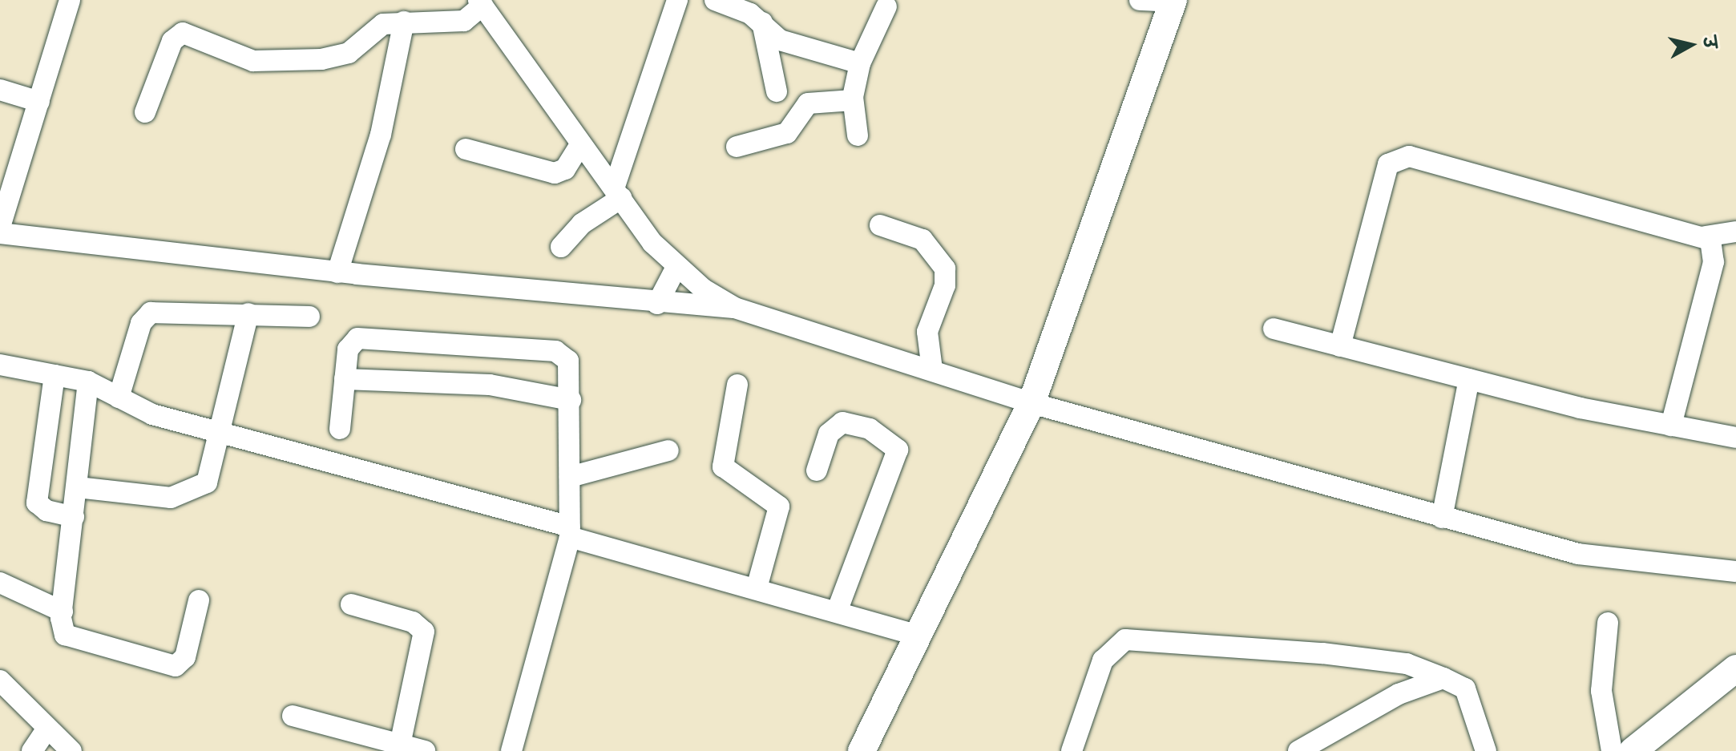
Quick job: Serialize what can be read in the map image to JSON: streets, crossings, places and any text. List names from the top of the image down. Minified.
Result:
{"north":"right"}
